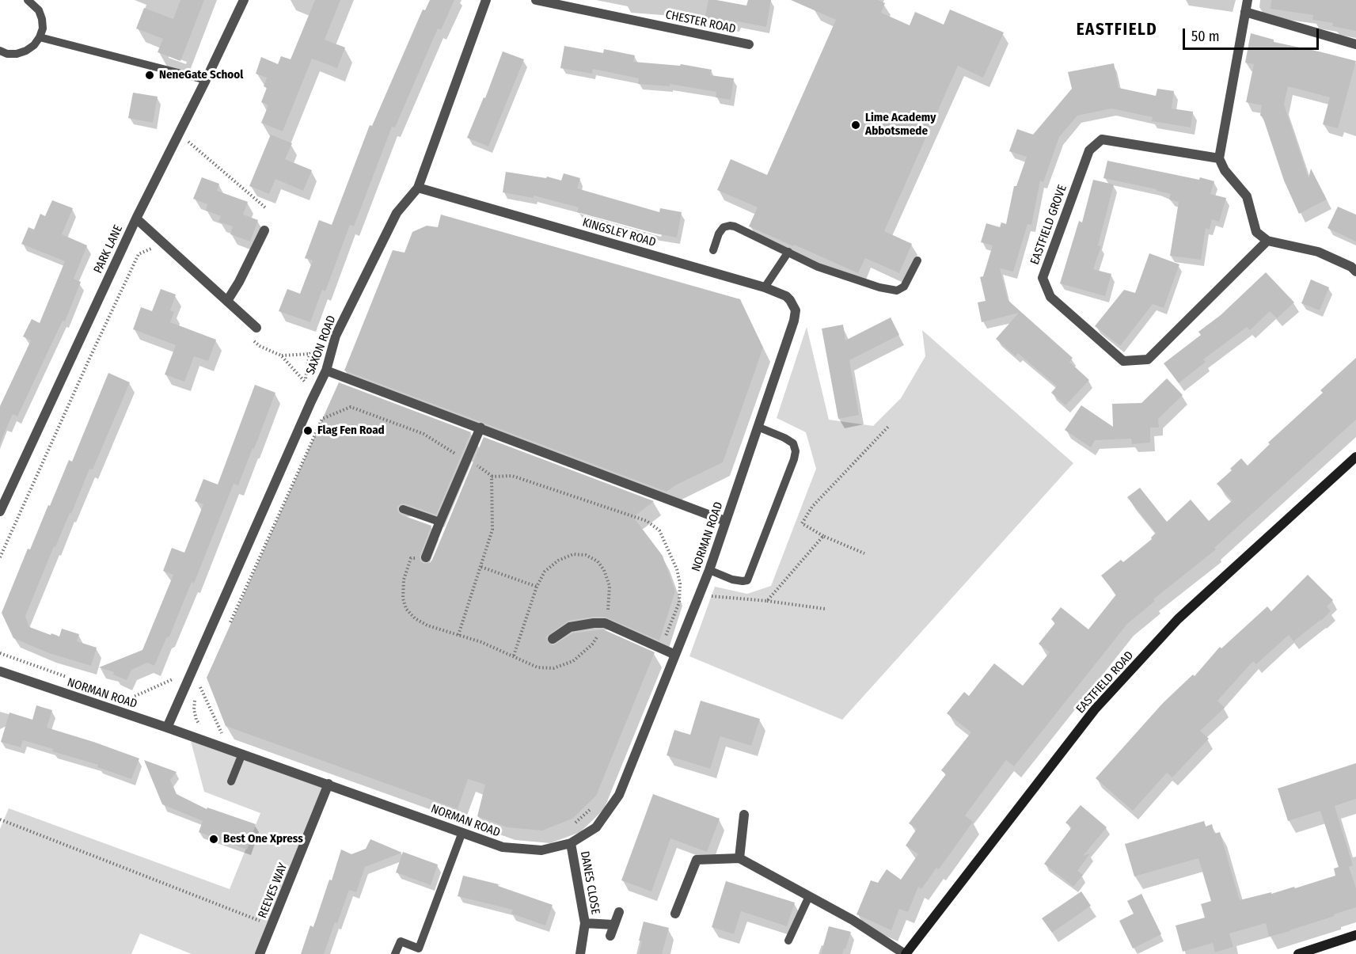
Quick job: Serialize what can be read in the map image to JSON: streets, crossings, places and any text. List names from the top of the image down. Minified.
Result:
{"streets":{"street":["CHESTER ROAD","EASTFIELD GROVE","KINGSLEY ROAD","PARK LANE","SAXON ROAD","NORMAN ROAD","EASTFIELD ROAD","DANES CLOSE","REEVES WAY"]},"crossings":[["KINGSLEY ROAD","SAXON ROAD"],["KINGSLEY ROAD","NORMAN ROAD"],["SAXON ROAD","NORMAN ROAD"],["NORMAN ROAD","DANES CLOSE"],["NORMAN ROAD","REEVES WAY"]],"districts":["EASTFIELD"],"places":["NeneGate School","Lime Academy Abbotsmede","Flag Fen Road","Best One Xpress"],"scale_bar":"50 m"}
